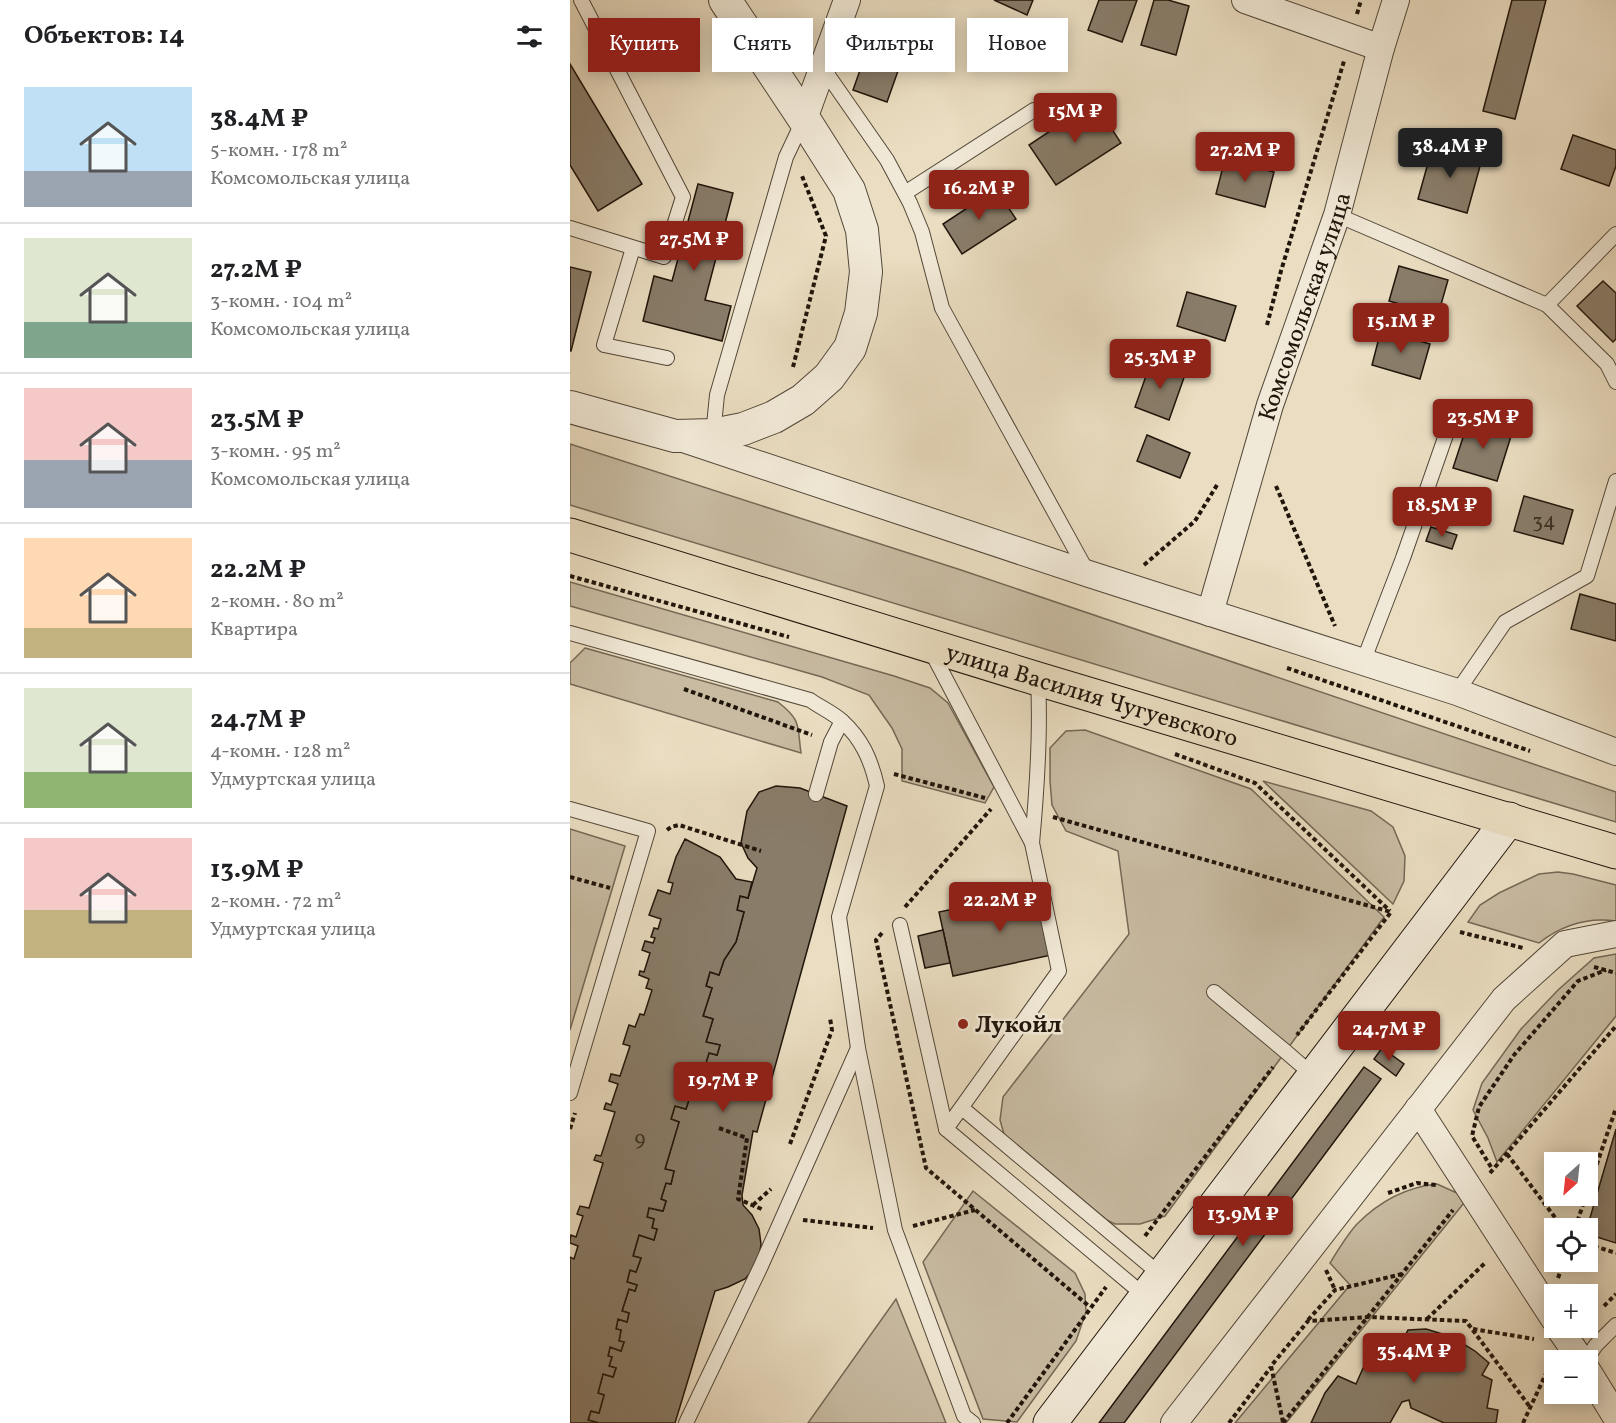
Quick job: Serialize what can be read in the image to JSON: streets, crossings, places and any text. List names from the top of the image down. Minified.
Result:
{"streets":{"main road":["улица Василия Чугуевского"],"street":["Комсомольская улица"]},"places":["Лукойл"],"house_numbers":["34","9"],"north":"bottom left","page":{"heading":"Объектов: 14","chip":["Купить","Снять","Фильтры","Новое"],"list":[{"name":"38.4M ₽","note":"5-комн. · 178 m² · Комсомольская улица"},{"name":"27.2M ₽","note":"3-комн. · 104 m² · Комсомольская улица"},{"name":"23.5M ₽","note":"3-комн. · 95 m² · Комсомольская улица"},{"name":"22.2M ₽","note":"2-комн. · 80 m² · Квартира"},{"name":"24.7M ₽","note":"4-комн. · 128 m² · Удмуртская улица"},{"name":"13.9M ₽","note":"2-комн. · 72 m² · Удмуртская улица"}],"price":["15M ₽","38.4M ₽","27.2M ₽","16.2M ₽","27.5M ₽","15.1M ₽","25.3M ₽","23.5M ₽","18.5M ₽","22.2M ₽","24.7M ₽","19.7M ₽","13.9M ₽","35.4M ₽"],"map_buttons":["+","−"]}}
